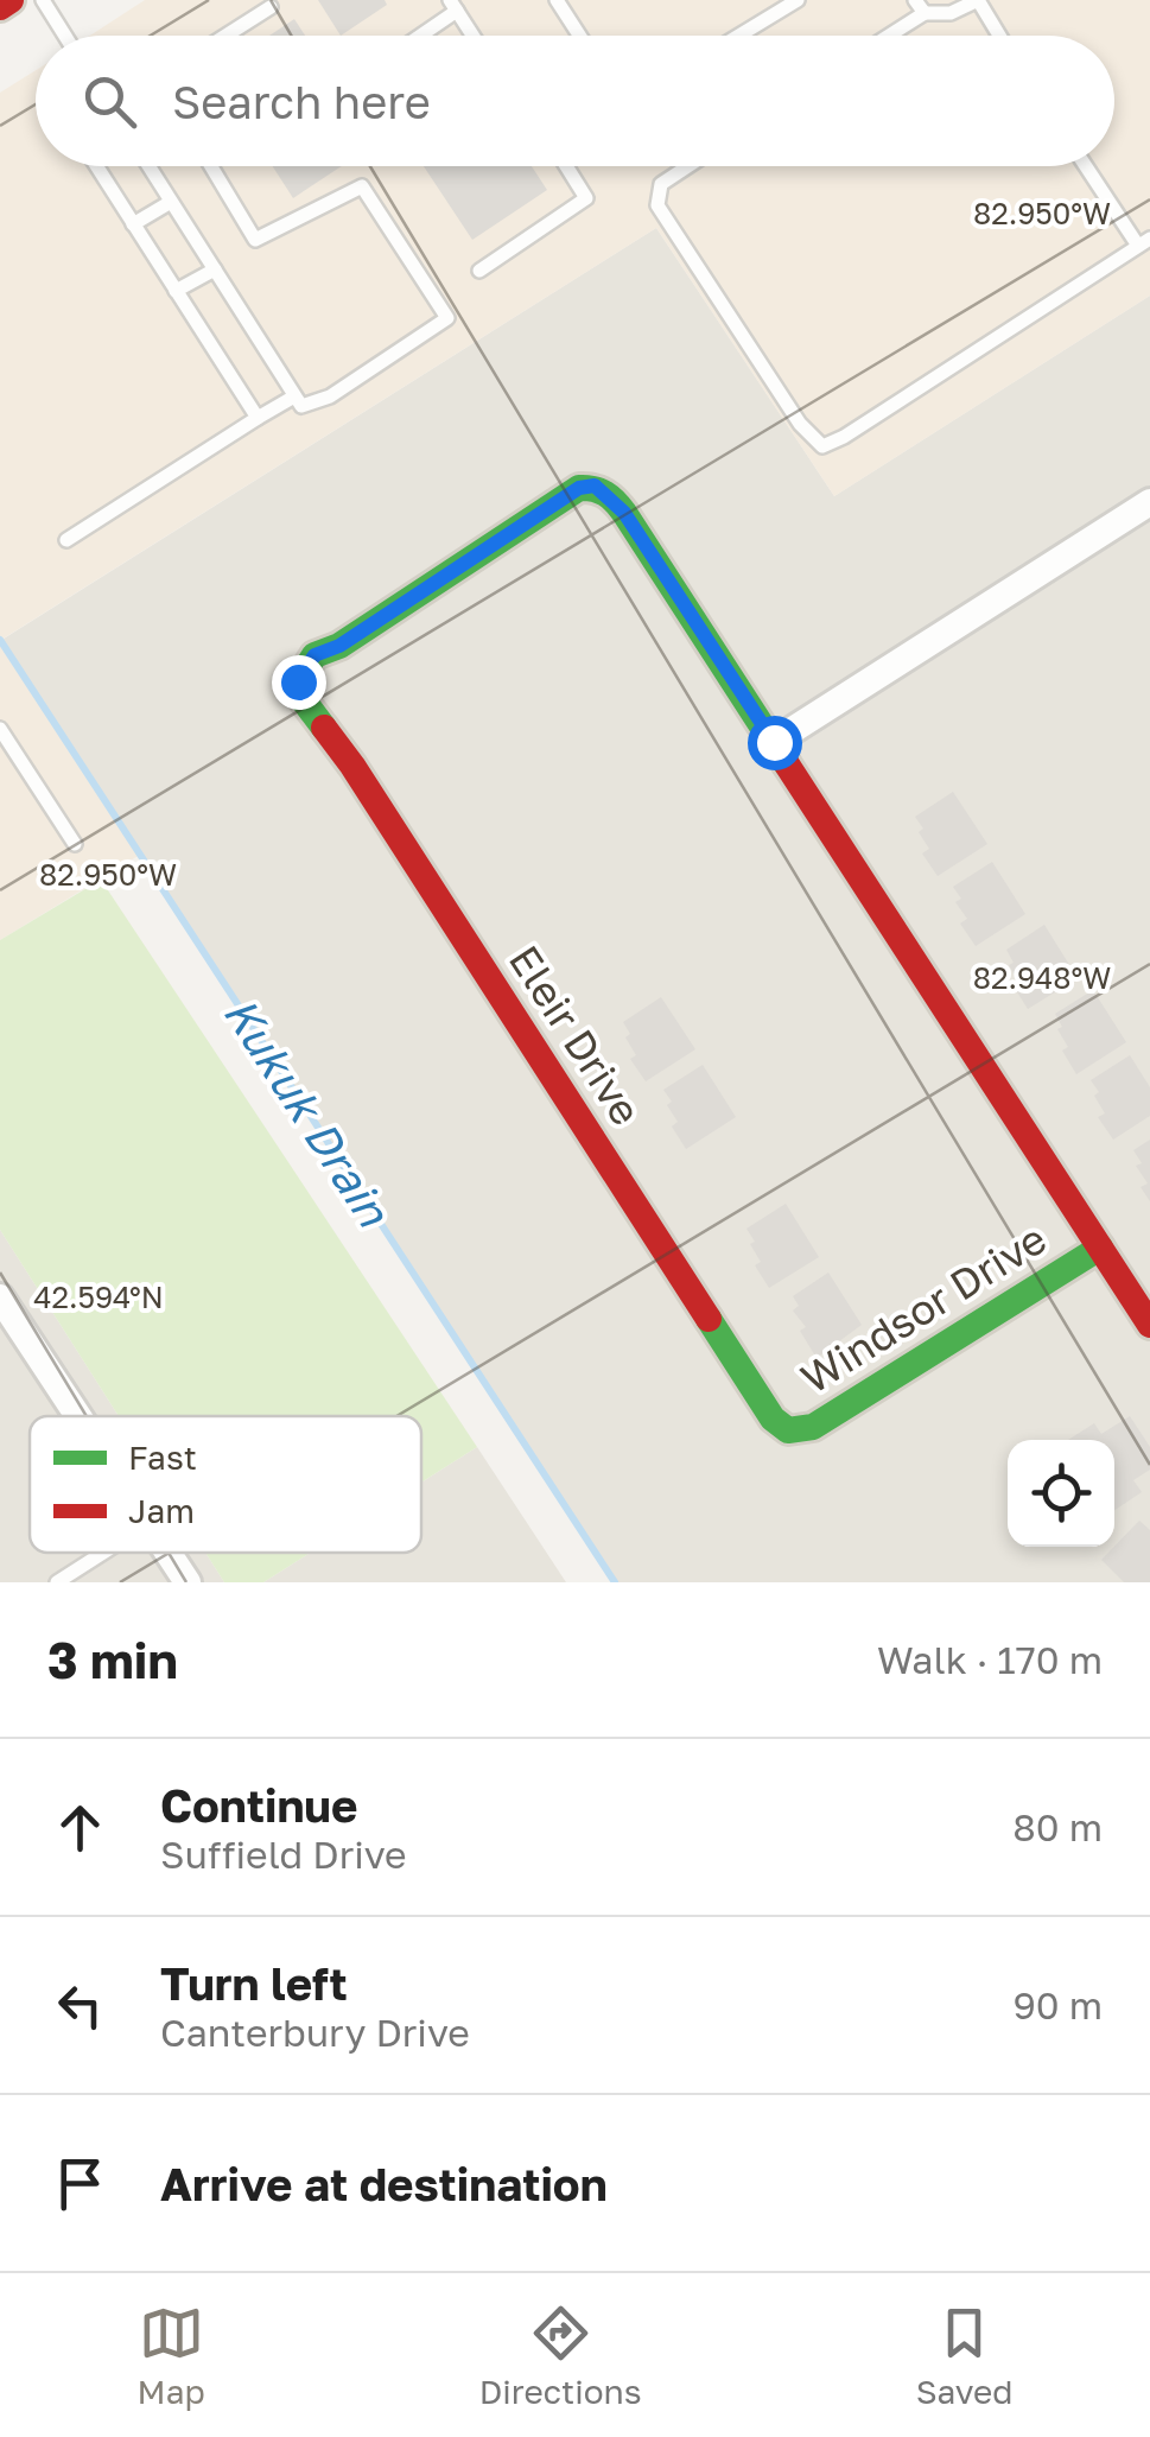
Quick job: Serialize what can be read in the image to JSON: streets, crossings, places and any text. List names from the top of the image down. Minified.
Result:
{"streets":{"street":["Eleir Drive","Windsor Drive"]},"crossings":[["Eleir Drive","Windsor Drive"]],"water":["Kukuk Drain"],"legend":["Fast","Jam"],"page":{"search":"Search here","heading":["3 min","Walk · 170 m"],"list":[["Continue","Suffield Drive","80 m"],["Turn left","Canterbury Drive","90 m"],"Arrive at destination"],"nav":["Map","Directions","Saved"]},"coordinates":["82.950°W","82.948°W","42.594°N"]}
